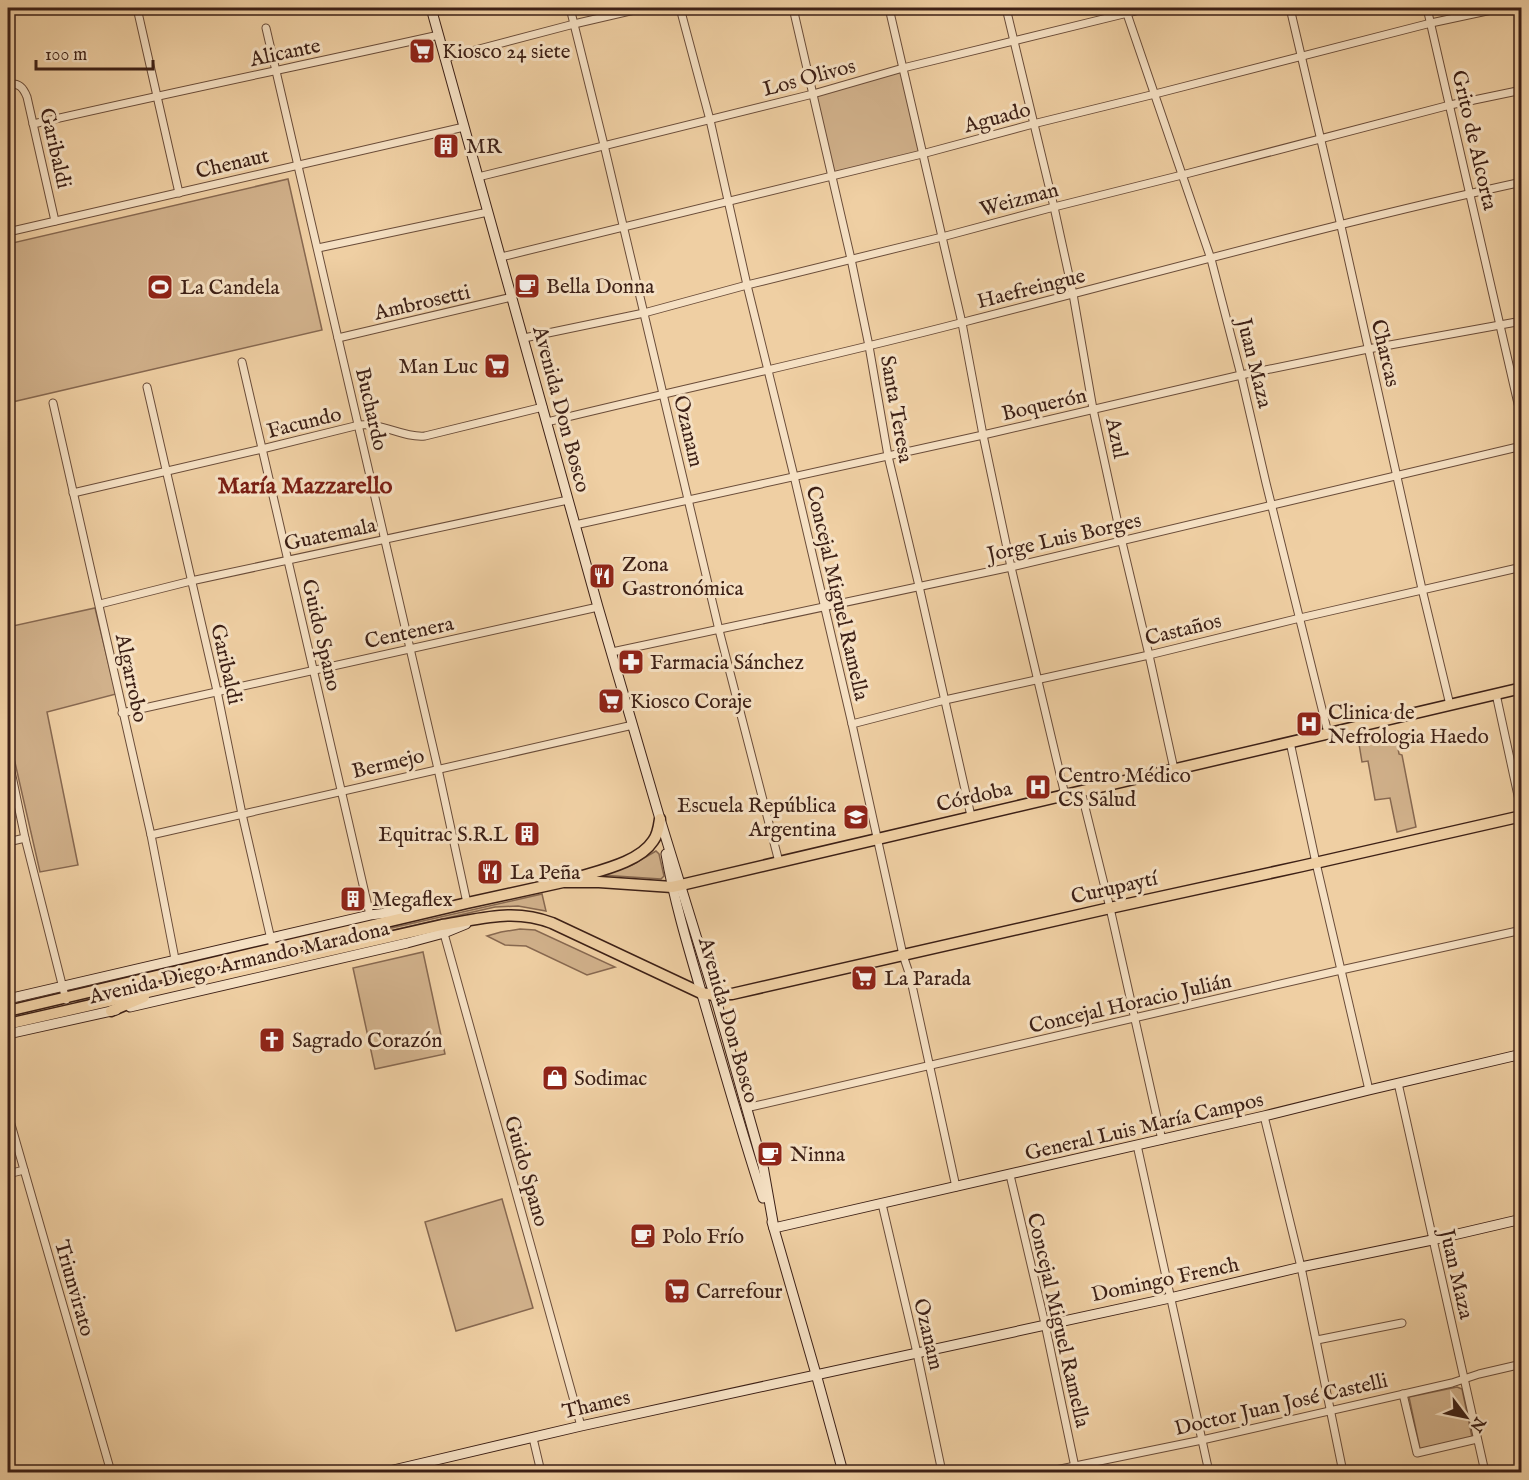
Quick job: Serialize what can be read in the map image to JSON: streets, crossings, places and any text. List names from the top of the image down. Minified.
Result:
{"streets":{"main road":["Avenida Don Bosco","Córdoba","Curupaytí","Avenida Diego Armando Maradona","General Luis María Campos","Domingo French","Thames"],"street":["Alicante","Los Olivos","Aguado","Grito de Alcorta","Garibaldi","Chenaut","Weizman","Haefreingue","Ambrosetti","Charcas","Juan Maza","Boquerón","Buchardo","Santa Teresa","Facundo","Ozanam","Azul","Guatemala","Jorge Luis Borges","Concejal Miguel Ramella","Castaños","Centenera","Guido Spano","Algarrobo","Bermejo","Concejal Horacio Julián","Triunvirato","Doctor Juan José Castelli"]},"crossings":[["Alicante","Garibaldi"],["Alicante","Buchardo"],["Alicante","Avenida Don Bosco"],["Los Olivos","Juan Maza"],["Los Olivos","Avenida Don Bosco"],["Los Olivos","Santa Teresa"],["Los Olivos","Ozanam"],["Los Olivos","Azul"],["Los Olivos","Concejal Miguel Ramella"],["Aguado","Grito de Alcorta"],["Aguado","Charcas"],["Aguado","Juan Maza"],["Aguado","Avenida Don Bosco"],["Aguado","Santa Teresa"],["Aguado","Ozanam"],["Aguado","Azul"],["Aguado","Concejal Miguel Ramella"],["Grito de Alcorta","Weizman"],["Grito de Alcorta","Haefreingue"],["Grito de Alcorta","Boquerón"],["Garibaldi","Chenaut"],["Garibaldi","Facundo"],["Garibaldi","Guatemala"],["Garibaldi","Centenera"],["Garibaldi","Bermejo"],["Garibaldi","Avenida Diego Armando Maradona"],["Chenaut","Buchardo"],["Chenaut","Avenida Don Bosco"],["Weizman","Charcas"],["Weizman","Juan Maza"],["Weizman","Avenida Don Bosco"],["Weizman","Santa Teresa"],["Weizman","Ozanam"],["Weizman","Azul"],["Weizman","Concejal Miguel Ramella"],["Haefreingue","Charcas"],["Haefreingue","Juan Maza"],["Haefreingue","Avenida Don Bosco"],["Haefreingue","Santa Teresa"],["Haefreingue","Ozanam"],["Haefreingue","Azul"],["Haefreingue","Concejal Miguel Ramella"],["Ambrosetti","Buchardo"],["Ambrosetti","Avenida Don Bosco"],["Charcas","Boquerón"],["Charcas","Jorge Luis Borges"],["Charcas","Castaños"],["Charcas","Córdoba"],["Juan Maza","Boquerón"],["Juan Maza","Jorge Luis Borges"],["Juan Maza","Castaños"],["Juan Maza","Córdoba"],["Juan Maza","General Luis María Campos"],["Juan Maza","Domingo French"],["Juan Maza","Doctor Juan José Castelli"],["Boquerón","Avenida Don Bosco"],["Boquerón","Santa Teresa"],["Boquerón","Ozanam"],["Boquerón","Azul"],["Boquerón","Concejal Miguel Ramella"],["Buchardo","Facundo"],["Buchardo","Guatemala"],["Buchardo","Centenera"],["Buchardo","Bermejo"],["Buchardo","Avenida Diego Armando Maradona"],["Avenida Don Bosco","Facundo"],["Avenida Don Bosco","Guatemala"],["Avenida Don Bosco","Jorge Luis Borges"],["Avenida Don Bosco","Centenera"],["Avenida Don Bosco","Bermejo"],["Avenida Don Bosco","Córdoba"],["Avenida Don Bosco","Curupaytí"],["Avenida Don Bosco","Avenida Diego Armando Maradona"],["Avenida Don Bosco","Concejal Horacio Julián"],["Avenida Don Bosco","General Luis María Campos"],["Avenida Don Bosco","Domingo French"],["Avenida Don Bosco","Thames"],["Santa Teresa","Jorge Luis Borges"],["Santa Teresa","Castaños"],["Santa Teresa","Córdoba"],["Facundo","Guido Spano"],["Facundo","Algarrobo"],["Ozanam","Jorge Luis Borges"],["Ozanam","Córdoba"],["Ozanam","General Luis María Campos"],["Ozanam","Domingo French"],["Azul","Jorge Luis Borges"],["Azul","Castaños"],["Azul","Córdoba"],["Guatemala","Guido Spano"],["Guatemala","Algarrobo"],["Jorge Luis Borges","Concejal Miguel Ramella"],["Concejal Miguel Ramella","Castaños"],["Concejal Miguel Ramella","Córdoba"],["Concejal Miguel Ramella","Curupaytí"],["Concejal Miguel Ramella","Concejal Horacio Julián"],["Concejal Miguel Ramella","General Luis María Campos"],["Concejal Miguel Ramella","Domingo French"],["Concejal Miguel Ramella","Doctor Juan José Castelli"],["Centenera","Guido Spano"],["Centenera","Algarrobo"],["Guido Spano","Bermejo"],["Guido Spano","Avenida Diego Armando Maradona"],["Guido Spano","Thames"],["Algarrobo","Bermejo"],["Algarrobo","Avenida Diego Armando Maradona"],["Córdoba","Avenida Diego Armando Maradona"],["Curupaytí","Avenida Diego Armando Maradona"],["Domingo French","Thames"]],"districts":["María Mazzarello"],"places":{"supermarket":["Kiosco 24 siete","Man Luc","Kiosco Coraje","La Parada","Carrefour"],"building":["MR","Equitrac S.R.L","Megaflex"],"cafe":["Bella Donna","Ninna","Polo Frío"],"sports":["La Candela"],"restaurant":["Zona Gastronómica","La Peña"],"pharmacy":["Farmacia Sánchez"],"hospital":["Clinica de Nefrologia Haedo","Centro Médico CS Salud"],"school or university":["Escuela República Argentina"],"church":["Sagrado Corazón"],"shop":["Sodimac"]},"scale_bar":"100 m","north":"bottom right"}
